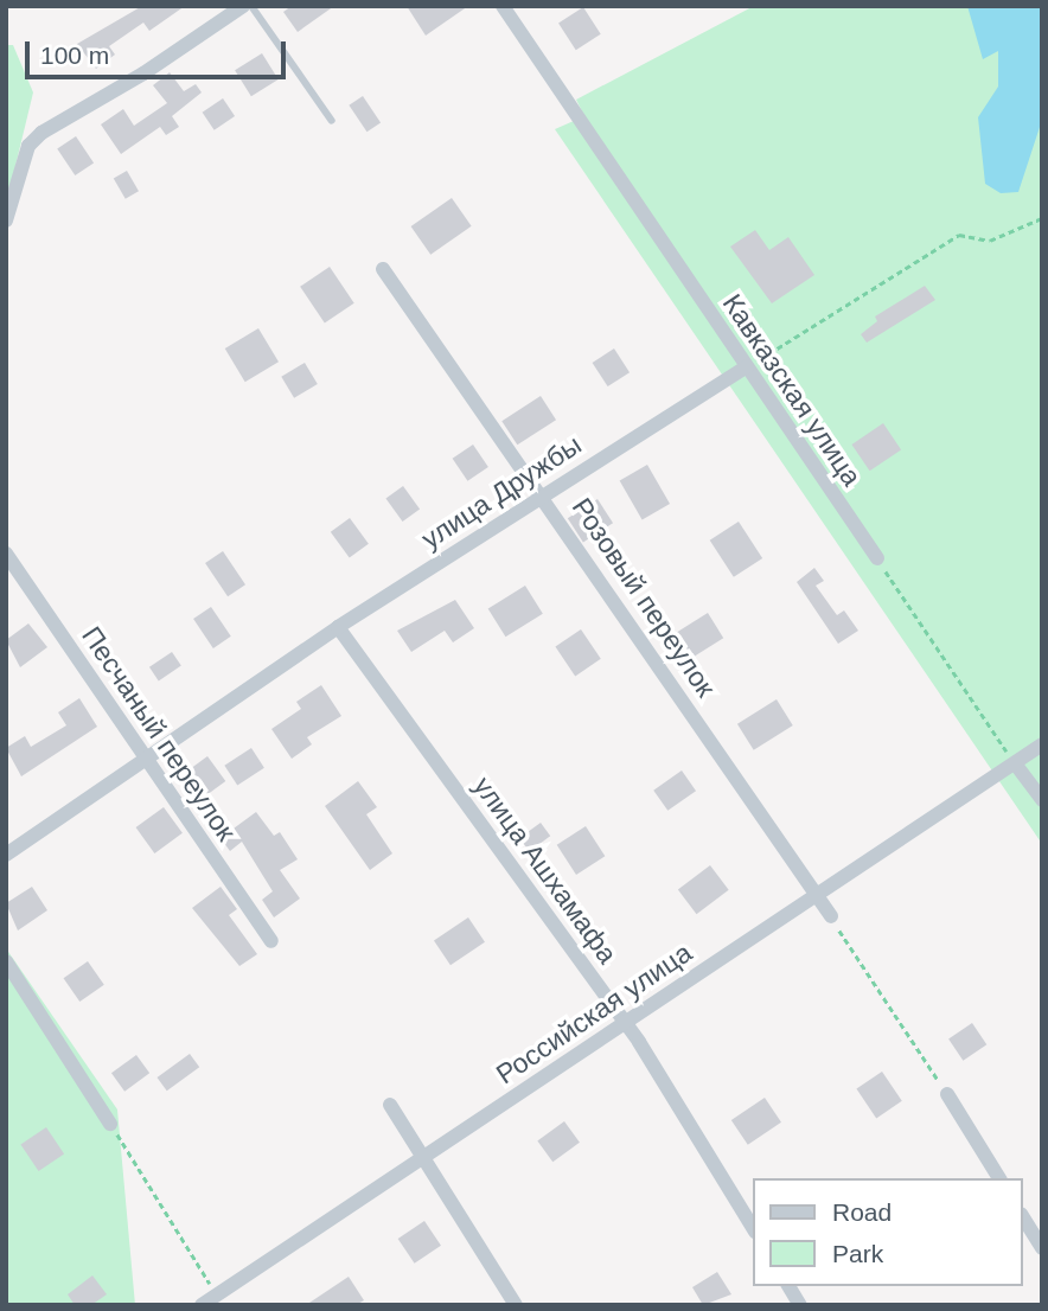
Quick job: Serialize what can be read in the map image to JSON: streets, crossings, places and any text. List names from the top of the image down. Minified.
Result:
{"streets":{"street":["Кавказcкая улица","улица Дружбы","Розовый переулок","Песчаный переулок","улица Ашхамафа","Российская улица"]},"crossings":[["Кавказcкая улица","улица Дружбы"],["улица Дружбы","Розовый переулок"],["улица Дружбы","Песчаный переулок"],["улица Дружбы","улица Ашхамафа"],["Розовый переулок","Российская улица"],["улица Ашхамафа","Российская улица"]],"legend":["Road","Park"],"scale_bar":"100 m"}
